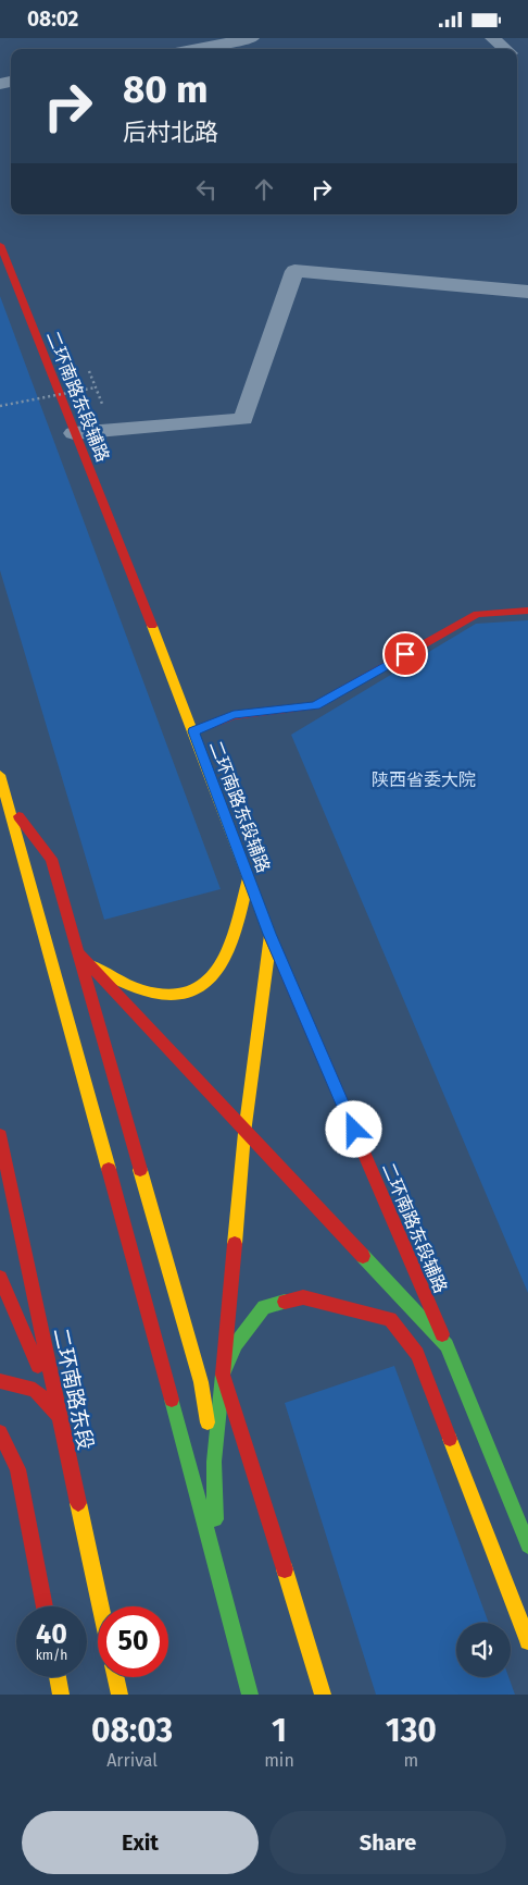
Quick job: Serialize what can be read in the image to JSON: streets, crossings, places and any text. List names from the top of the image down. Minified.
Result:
{"streets":{"main road":["二环南路东段辅路","二环南路东段"]},"parks":["陕西省委大院"],"page":{"status":"08:02","turn":["80 m","后村北路"],"speed":"40 km/h","limit":"50","eta":["08:03","Arrival","1","min","130","m"],"buttons":["Exit","Share"]}}
